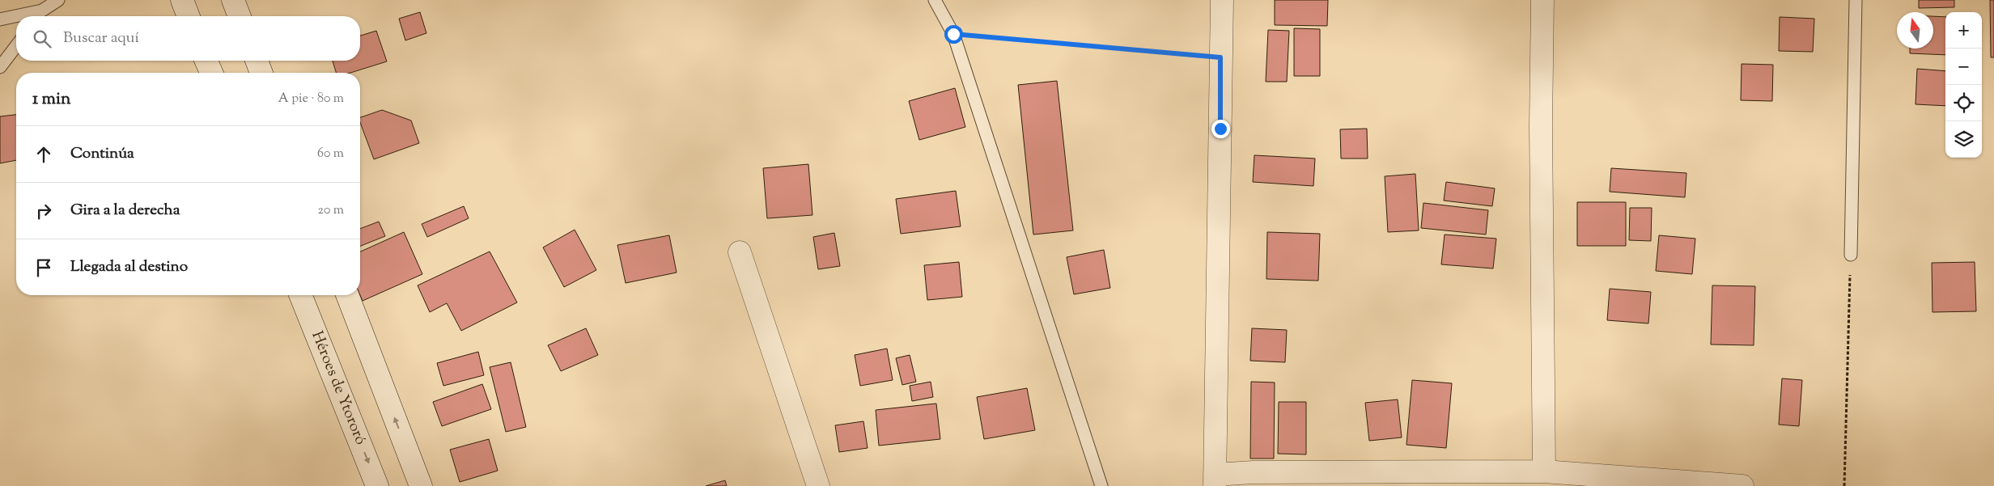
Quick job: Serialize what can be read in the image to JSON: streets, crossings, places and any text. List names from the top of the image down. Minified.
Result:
{"streets":{"street":["Héroes de Ytororó"]},"north":"top","page":{"map_buttons":["+","−"],"search":"Buscar aquí","heading":["1 min","A pie · 80 m"],"list":[["Continúa","60 m"],["Gira a la derecha","20 m"],"Llegada al destino"]}}
